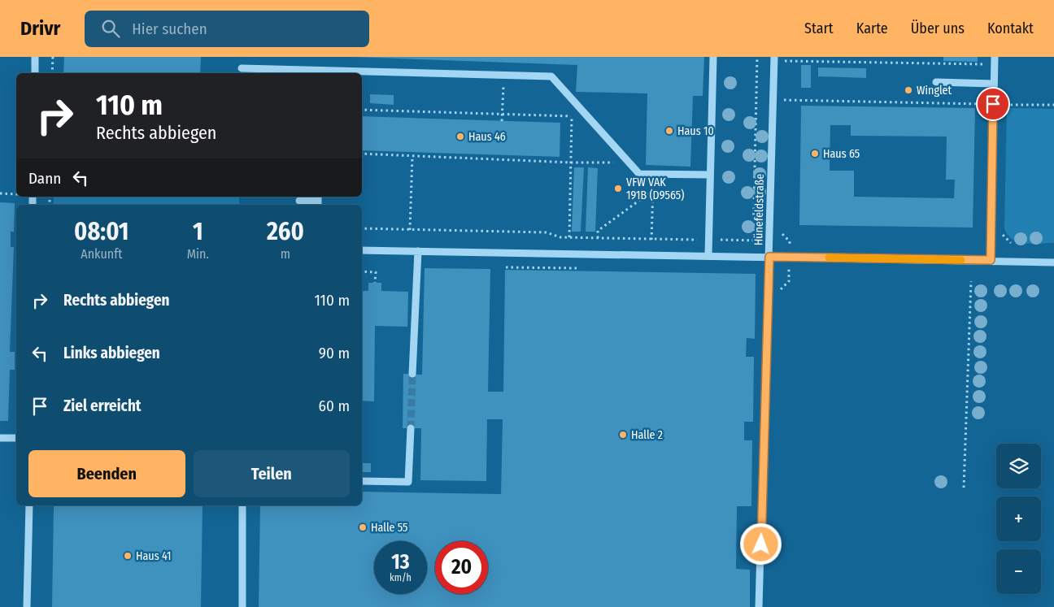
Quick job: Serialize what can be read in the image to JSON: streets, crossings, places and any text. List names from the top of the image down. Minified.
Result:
{"streets":{"lane":["Hünefeldstraße"]},"places":["Winglet","Haus 10","Haus 46","Haus 65","VFW VAK 191B (D9565)","Halle 2","Halle 55","Haus 41"],"page":{"header":"Drivr","search":"Hier suchen","nav":["Start","Karte","Über uns","Kontakt"],"turn":["110 m","Rechts abbiegen"],"then":"Dann","eta":["08:01","Ankunft","1","Min.","260","m"],"list":[{"name":"Rechts abbiegen","value":"110 m"},{"name":"Links abbiegen","value":"90 m"},{"name":"Ziel erreicht","value":"60 m"}],"buttons":["Beenden","Teilen"],"map_buttons":["+","−"],"speed":"13 km/h","limit":"20"}}
